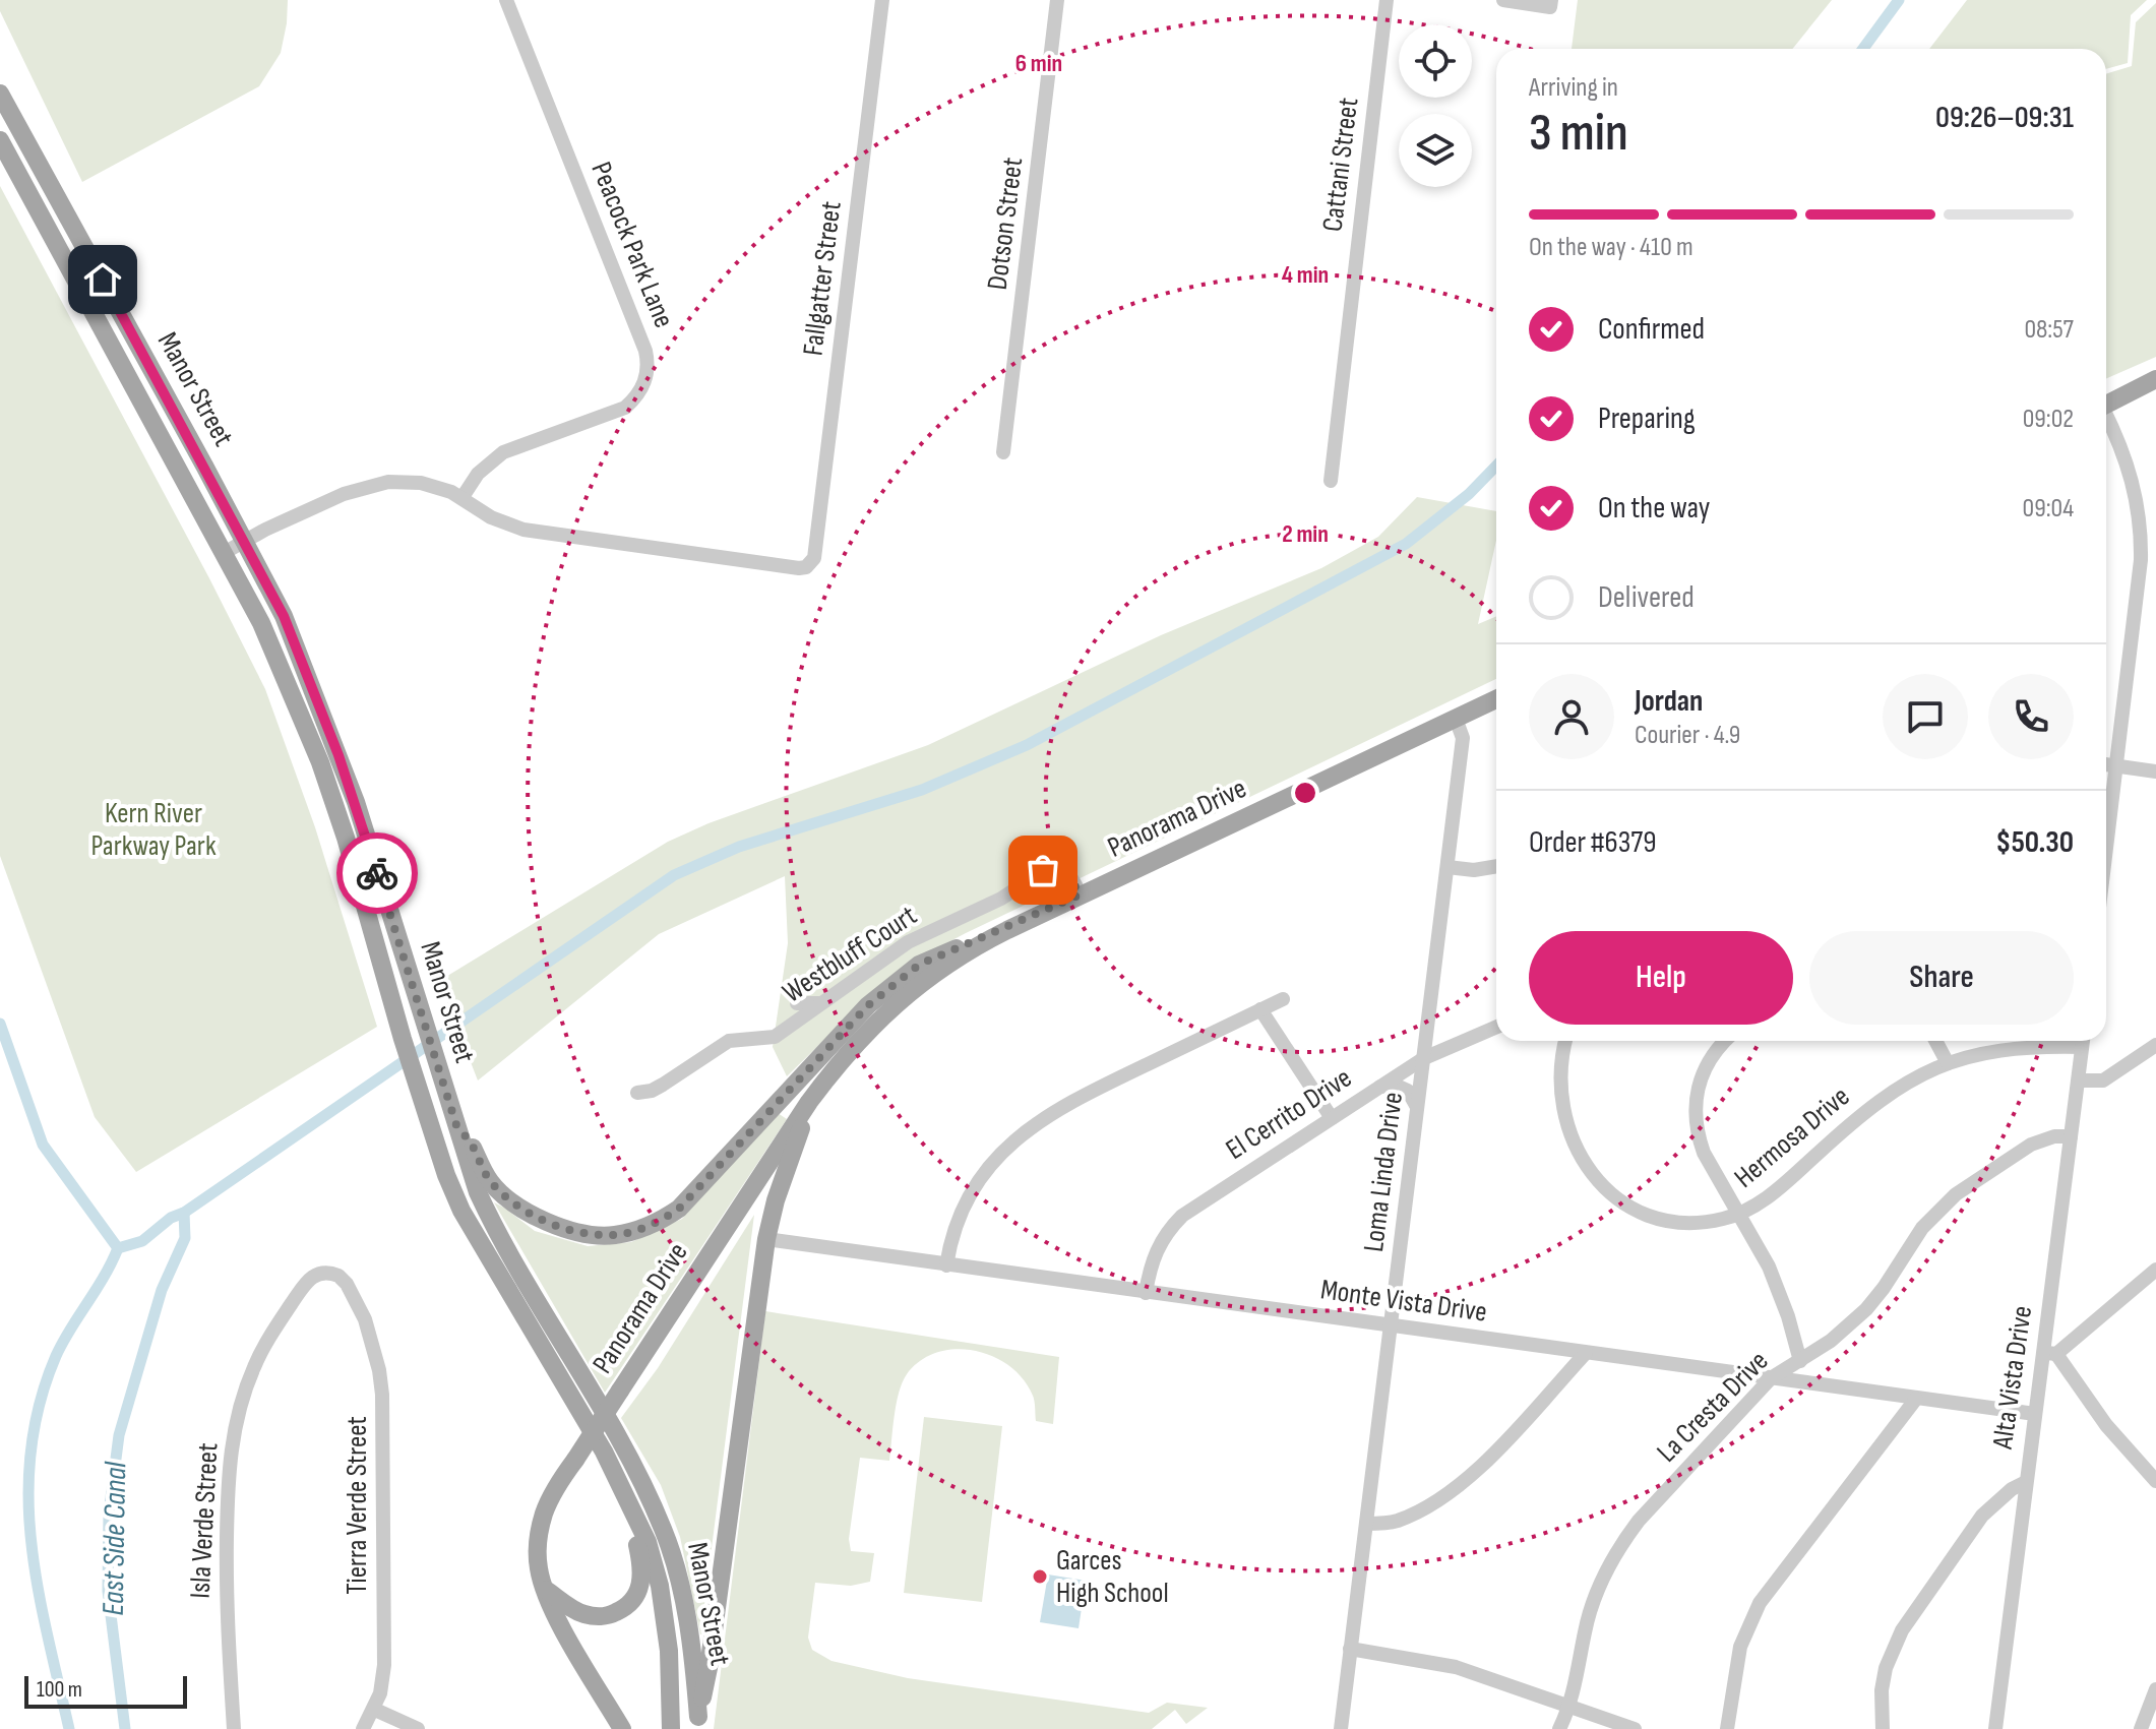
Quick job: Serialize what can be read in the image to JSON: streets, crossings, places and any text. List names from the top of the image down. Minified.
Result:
{"streets":{"main road":["Manor Street","Panorama Drive"],"street":["Cattani Street","Dotson Street","Peacock Park Lane","Fallgatter Street","Westbluff Court","El Cerrito Drive","Hermosa Drive","Loma Linda Drive","Monte Vista Drive","Alta Vista Drive","La Cresta Drive","Tierra Verde Street","Isla Verde Street"]},"crossings":[["Peacock Park Lane","Fallgatter Street"],["Panorama Drive","Westbluff Court"],["Panorama Drive","Loma Linda Drive"],["El Cerrito Drive","Loma Linda Drive"],["El Cerrito Drive","Monte Vista Drive"],["Loma Linda Drive","Monte Vista Drive"],["Monte Vista Drive","Alta Vista Drive"],["Monte Vista Drive","La Cresta Drive"],["Alta Vista Drive","La Cresta Drive"],["Tierra Verde Street","Isla Verde Street"]],"water":["East Side Canal"],"parks":["Kern River Parkway Park"],"places":["Garces High School"],"scale_bar":"100 m","page":{"heading":["3 min","Arriving in","09:26–09:31"],"panel":["Jordan","Courier · 4.9","Order #6379","$50.30"],"bar":"On the way · 410 m","list":[["Confirmed","08:57"],["Preparing","09:02"],["On the way","09:04"],"Delivered"],"buttons":["Help","Share"],"scale":"100 m"},"rings":["6 min","4 min","2 min"]}
